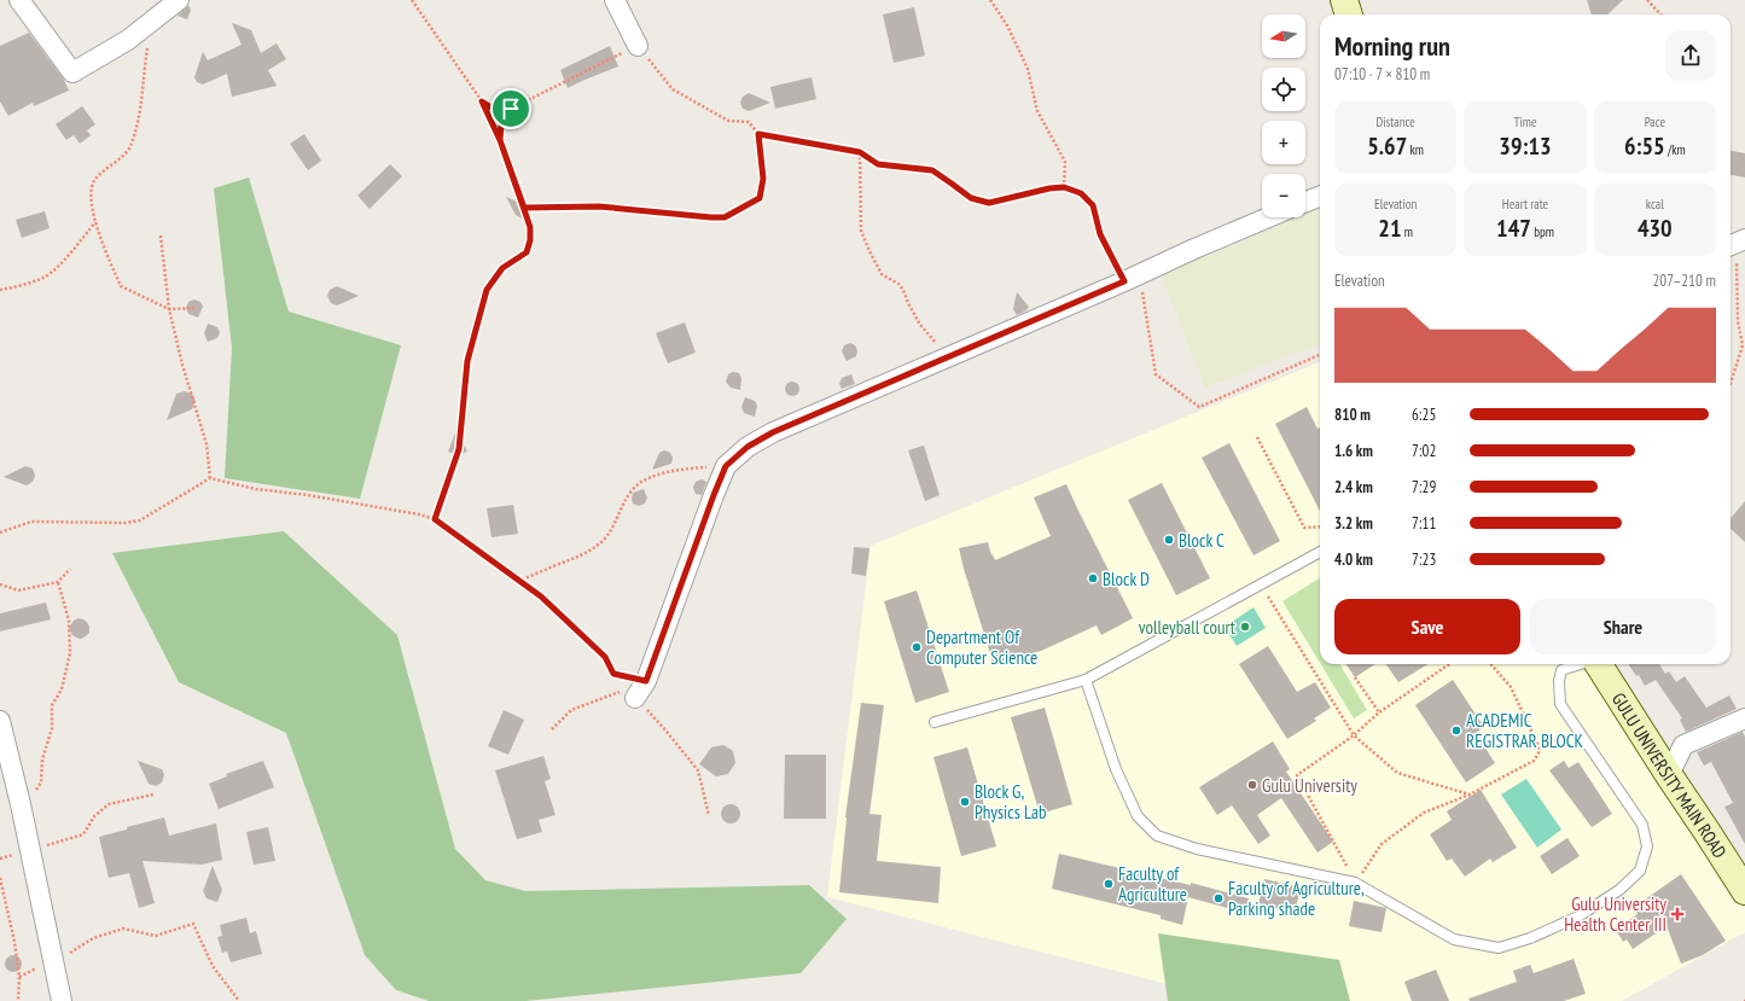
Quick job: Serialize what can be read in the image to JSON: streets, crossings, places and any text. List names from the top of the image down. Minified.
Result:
{"streets":{"street":["GULU UNIVERSITY MAIN ROAD"]},"places":{"other":["Block C","Block D","volleyball court","Department Of Computer Science","ACADEMIC REGISTRAR BLOCK","Gulu University","Block G, Physics Lab","Faculty of Agriculture","Faculty of Agriculture, Parking shade"],"health":["Gulu University Health Center III"]},"north":"left","page":{"map_buttons":["+","−"],"heading":["Morning run","07:10 · 7 × 810 m"],"stats":[["Distance","5.67 km"],["Time","39:13"],["Pace","6:55 /km"],["Elevation","21 m"],["Heart rate","147 bpm"],["kcal","430"]],"chart":["Elevation","207–210 m"],"list":[{"name":"810 m","note":"6:25"},{"name":"1.6 km","note":"7:02"},{"name":"2.4 km","note":"7:29"},{"name":"3.2 km","note":"7:11"},{"name":"4.0 km","note":"7:23"}],"buttons":["Save","Share"]}}
